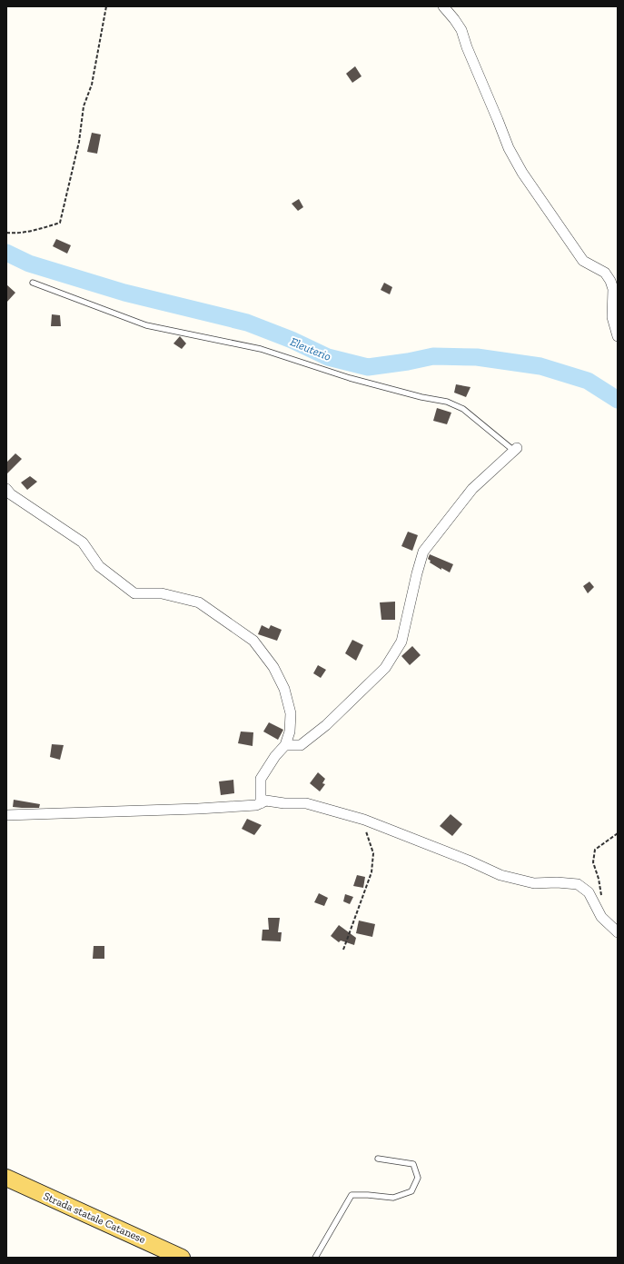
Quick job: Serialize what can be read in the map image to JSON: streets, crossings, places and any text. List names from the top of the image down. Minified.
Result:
{"streets":{"main road":["Strada statale Catanese"]},"water":["Eleuterio"]}
